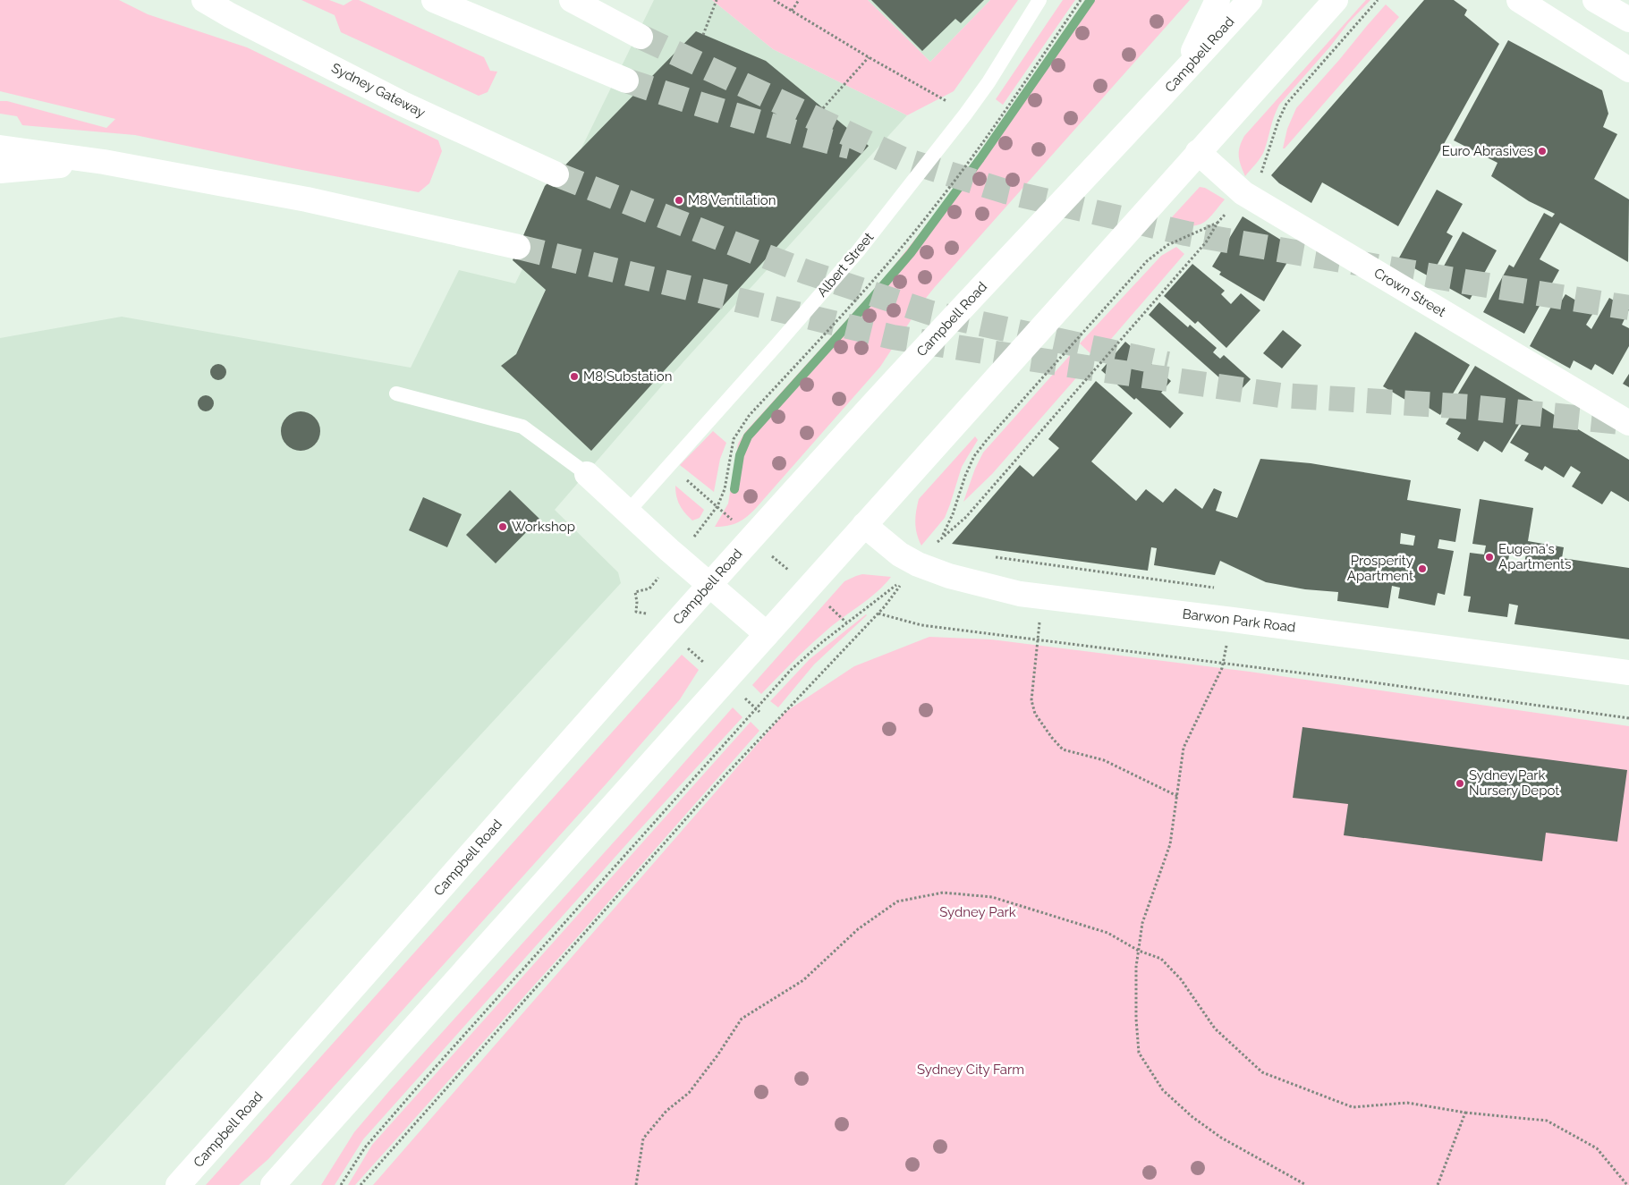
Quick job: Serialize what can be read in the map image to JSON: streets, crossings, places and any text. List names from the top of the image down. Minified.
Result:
{"streets":{"main road":["Campbell Road","Sydney Gateway","Crown Street","Barwon Park Road"],"lane":["Albert Street"]},"parks":["Sydney Park","Sydney City Farm"],"places":["Euro Abrasives","M8 Ventilation","M8 Substation","Workshop","Eugena's Apartments","Prosperity Apartment","Sydney Park Nursery Depot"]}
